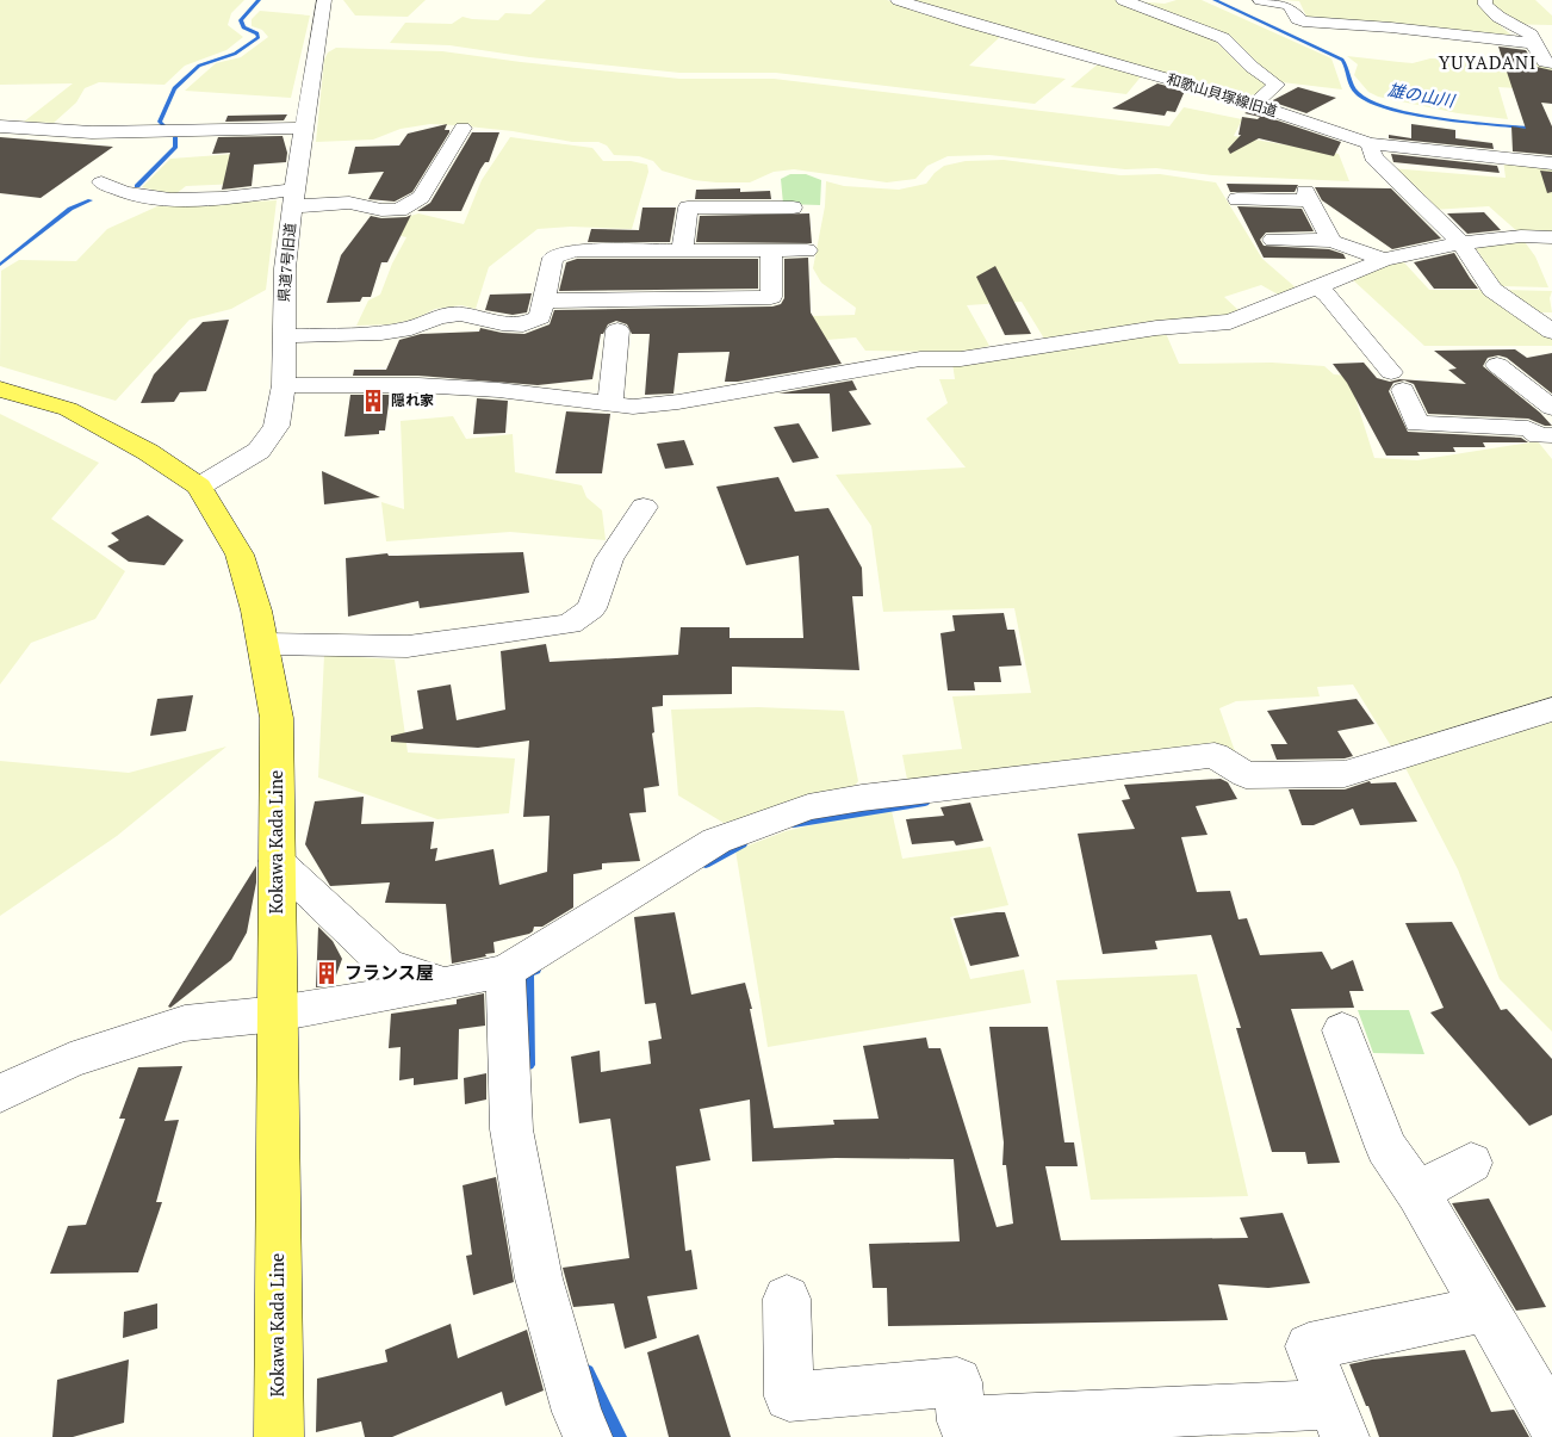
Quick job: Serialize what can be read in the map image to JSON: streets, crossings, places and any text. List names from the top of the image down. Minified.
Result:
{"streets":{"main road":["Kokawa Kada Line"],"street":["和歌山貝塚線旧道","県道7号旧道"]},"crossings":[["県道7号旧道","Kokawa Kada Line"]],"districts":["YUYADANI"],"water":["雄の山川"],"places":{"building":["隠れ家","フランス屋"]}}
